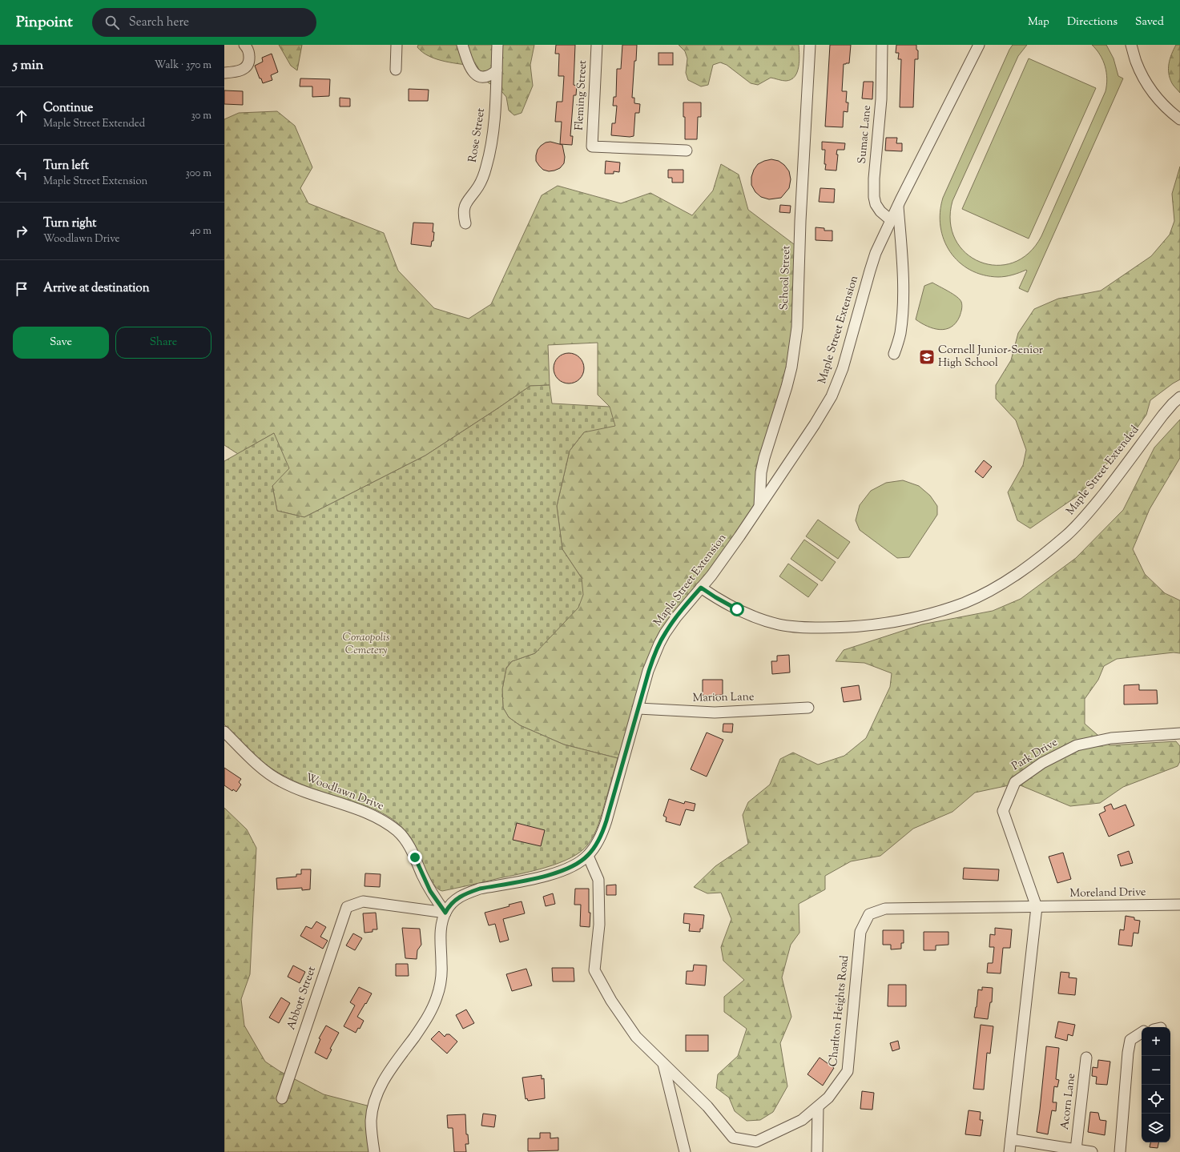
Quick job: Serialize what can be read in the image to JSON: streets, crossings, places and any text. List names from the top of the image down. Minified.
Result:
{"streets":{"street":["Fleming Street","Sumac Lane","Rose Street","School Street","Maple Street Extension","Maple Street Extended","Marion Lane","Park Drive","Woodlawn Drive","Moreland Drive","Abbott Street","Charlton Heights Road","Acorn Lane"]},"crossings":[["Sumac Lane","Maple Street Extension"],["School Street","Maple Street Extension"],["Maple Street Extension","Maple Street Extended"],["Maple Street Extension","Marion Lane"],["Maple Street Extension","Woodlawn Drive"],["Maple Street Extension","Abbott Street"],["Maple Street Extension","Charlton Heights Road"],["Park Drive","Moreland Drive"],["Park Drive","Charlton Heights Road"],["Woodlawn Drive","Abbott Street"],["Moreland Drive","Charlton Heights Road"]],"parks":["Coraopolis Cemetery"],"places":{"school or university":["Cornell Junior-Senior High School"]},"page":{"header":"Pinpoint","search":"Search here","nav":["Map","Directions","Saved"],"heading":["5 min","Walk · 370 m"],"list":[["Continue","Maple Street Extended","30 m"],["Turn left","Maple Street Extension","300 m"],["Turn right","Woodlawn Drive","40 m"],"Arrive at destination"],"buttons":["Save","Share"],"map_buttons":["+","−"]}}
